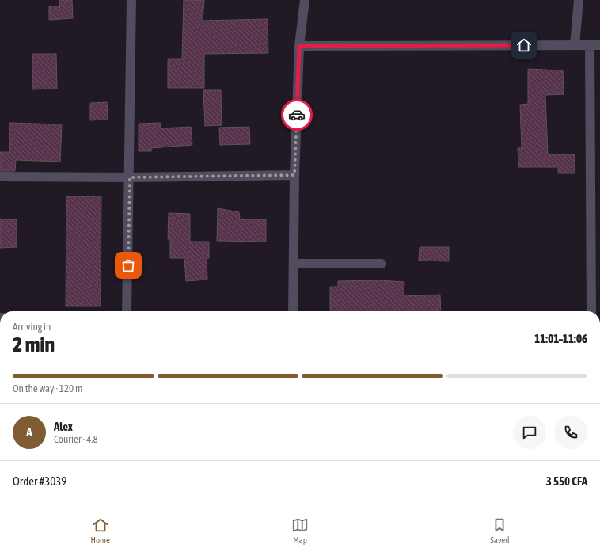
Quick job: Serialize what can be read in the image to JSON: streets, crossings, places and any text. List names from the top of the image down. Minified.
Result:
{"page":{"heading":["2 min","Arriving in","11:01–11:06"],"panel":["Alex","Courier · 4.8","Order #3039","3 550 CFA"],"bar":"On the way · 120 m","round":"A","tabs":["Home","Map","Saved"]}}
